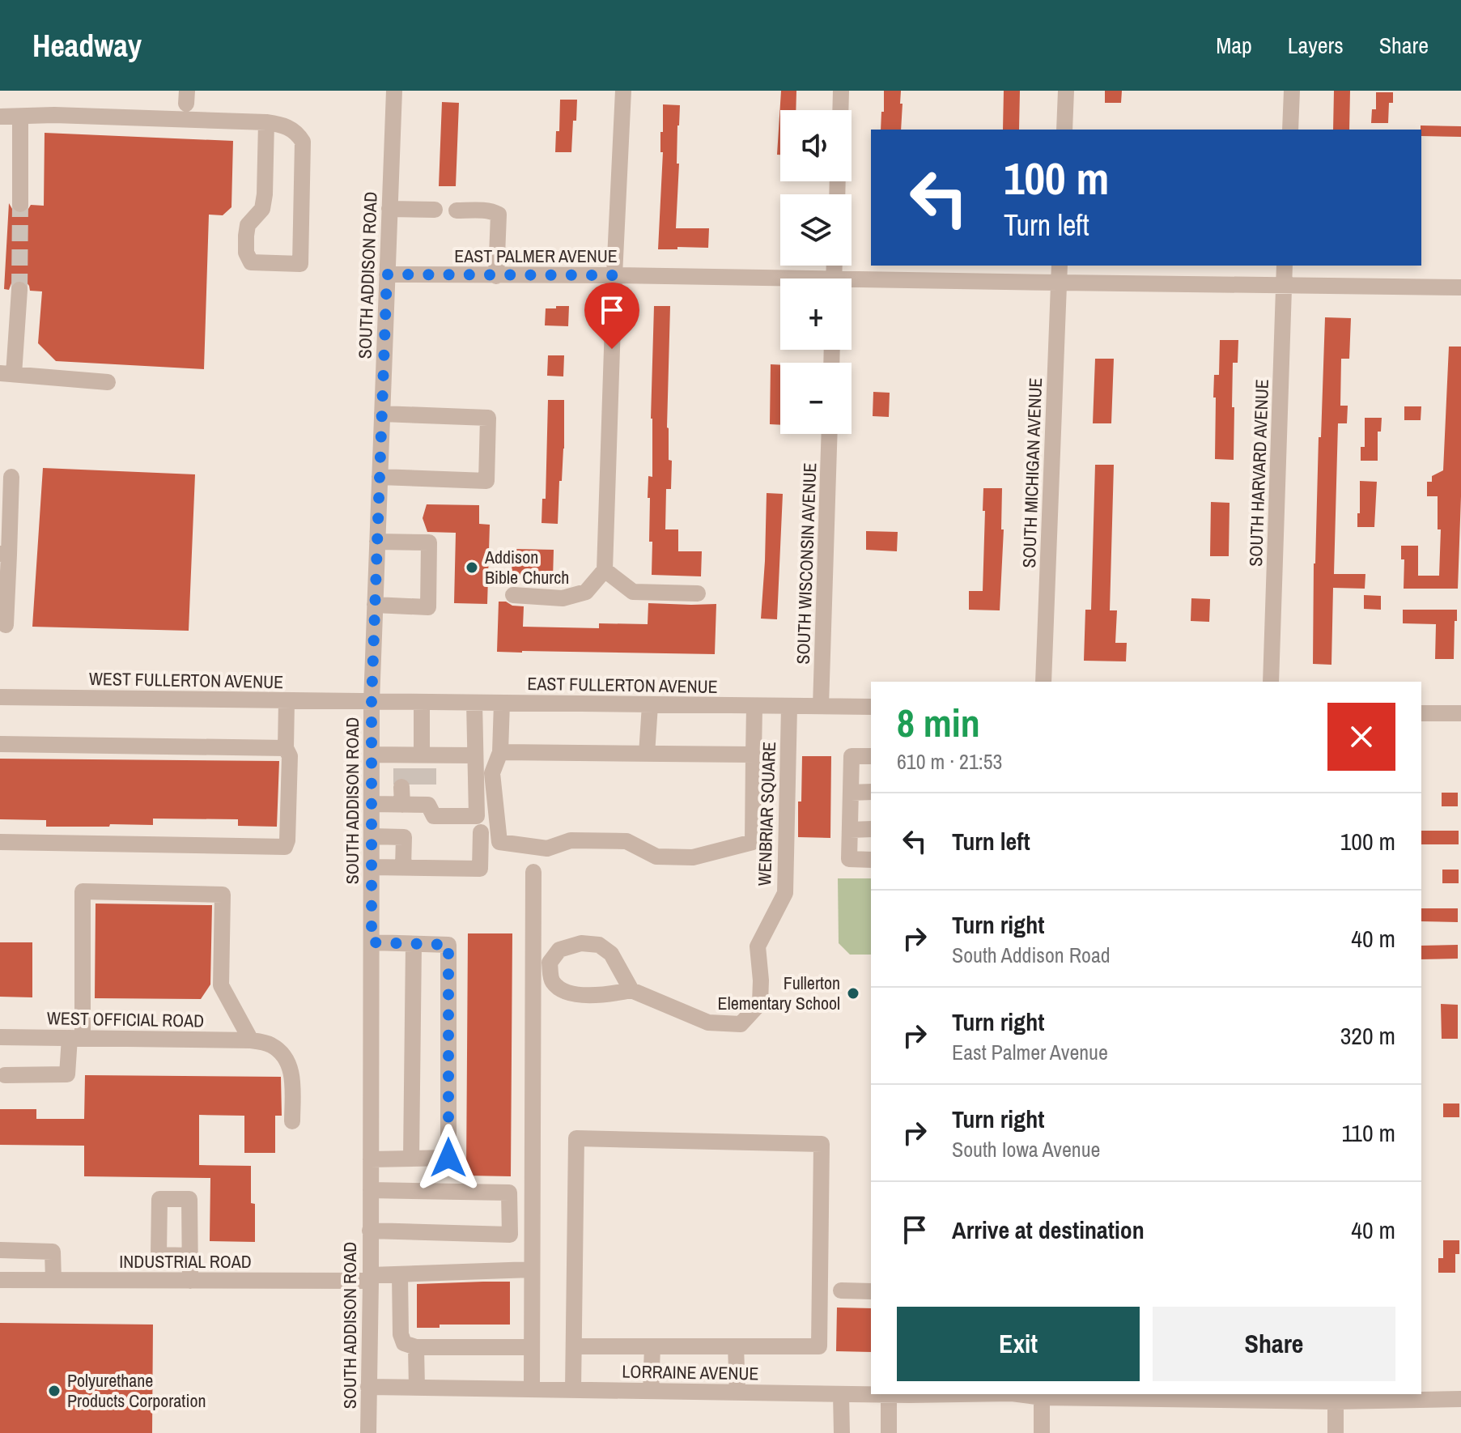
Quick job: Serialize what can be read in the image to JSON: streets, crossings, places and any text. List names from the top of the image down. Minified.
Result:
{"streets":{"street":["EAST PALMER AVENUE","SOUTH ADDISON ROAD","SOUTH MICHIGAN AVENUE","SOUTH HARVARD AVENUE","SOUTH WISCONSIN AVENUE","WEST FULLERTON AVENUE","EAST FULLERTON AVENUE","WENBRIAR SQUARE","WEST OFFICIAL ROAD","INDUSTRIAL ROAD","LORRAINE AVENUE"]},"crossings":[["EAST PALMER AVENUE","SOUTH ADDISON ROAD"],["EAST PALMER AVENUE","SOUTH MICHIGAN AVENUE"],["EAST PALMER AVENUE","SOUTH HARVARD AVENUE"],["SOUTH ADDISON ROAD","WEST FULLERTON AVENUE"],["SOUTH ADDISON ROAD","EAST FULLERTON AVENUE"],["SOUTH ADDISON ROAD","INDUSTRIAL ROAD"],["SOUTH ADDISON ROAD","LORRAINE AVENUE"],["SOUTH WISCONSIN AVENUE","EAST FULLERTON AVENUE"],["WEST FULLERTON AVENUE","EAST FULLERTON AVENUE"],["EAST FULLERTON AVENUE","WENBRIAR SQUARE"]],"places":["Addison Bible Church","Fullerton Elementary School","Polyurethane Products Corporation"],"page":{"header":"Headway","nav":["Map","Layers","Share"],"map_buttons":["+","−"],"turn":["100 m","Turn left"],"heading":["8 min","610 m · 21:53"],"list":[{"name":"Turn left","value":"100 m"},{"name":"Turn right","note":"South Addison Road","value":"40 m"},{"name":"Turn right","note":"East Palmer Avenue","value":"320 m"},{"name":"Turn right","note":"South Iowa Avenue","value":"110 m"},{"name":"Arrive at destination","value":"40 m"}],"buttons":["Exit","Share"]}}
